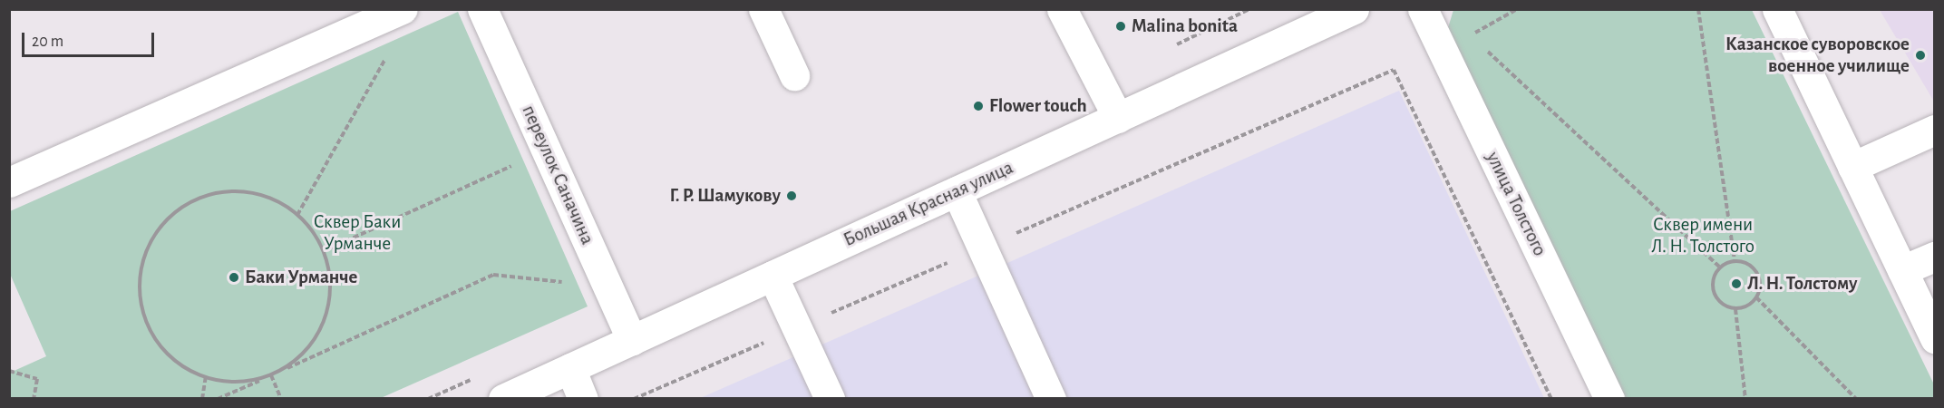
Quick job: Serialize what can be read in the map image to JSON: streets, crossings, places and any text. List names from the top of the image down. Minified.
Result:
{"streets":{"street":["переулок Саначина","Большая Красная улица","улица Толстого"]},"crossings":[["переулок Саначина","Большая Красная улица"]],"parks":["Сквер Баки Урманче","Сквер имени Л. Н. Толстого"],"places":["Malina bonita","Казанское суворовское военное училище","Flower touch","Г. Р. Шамукову","Баки Урманче","Л. Н. Толстому"],"scale_bar":"20 m"}
